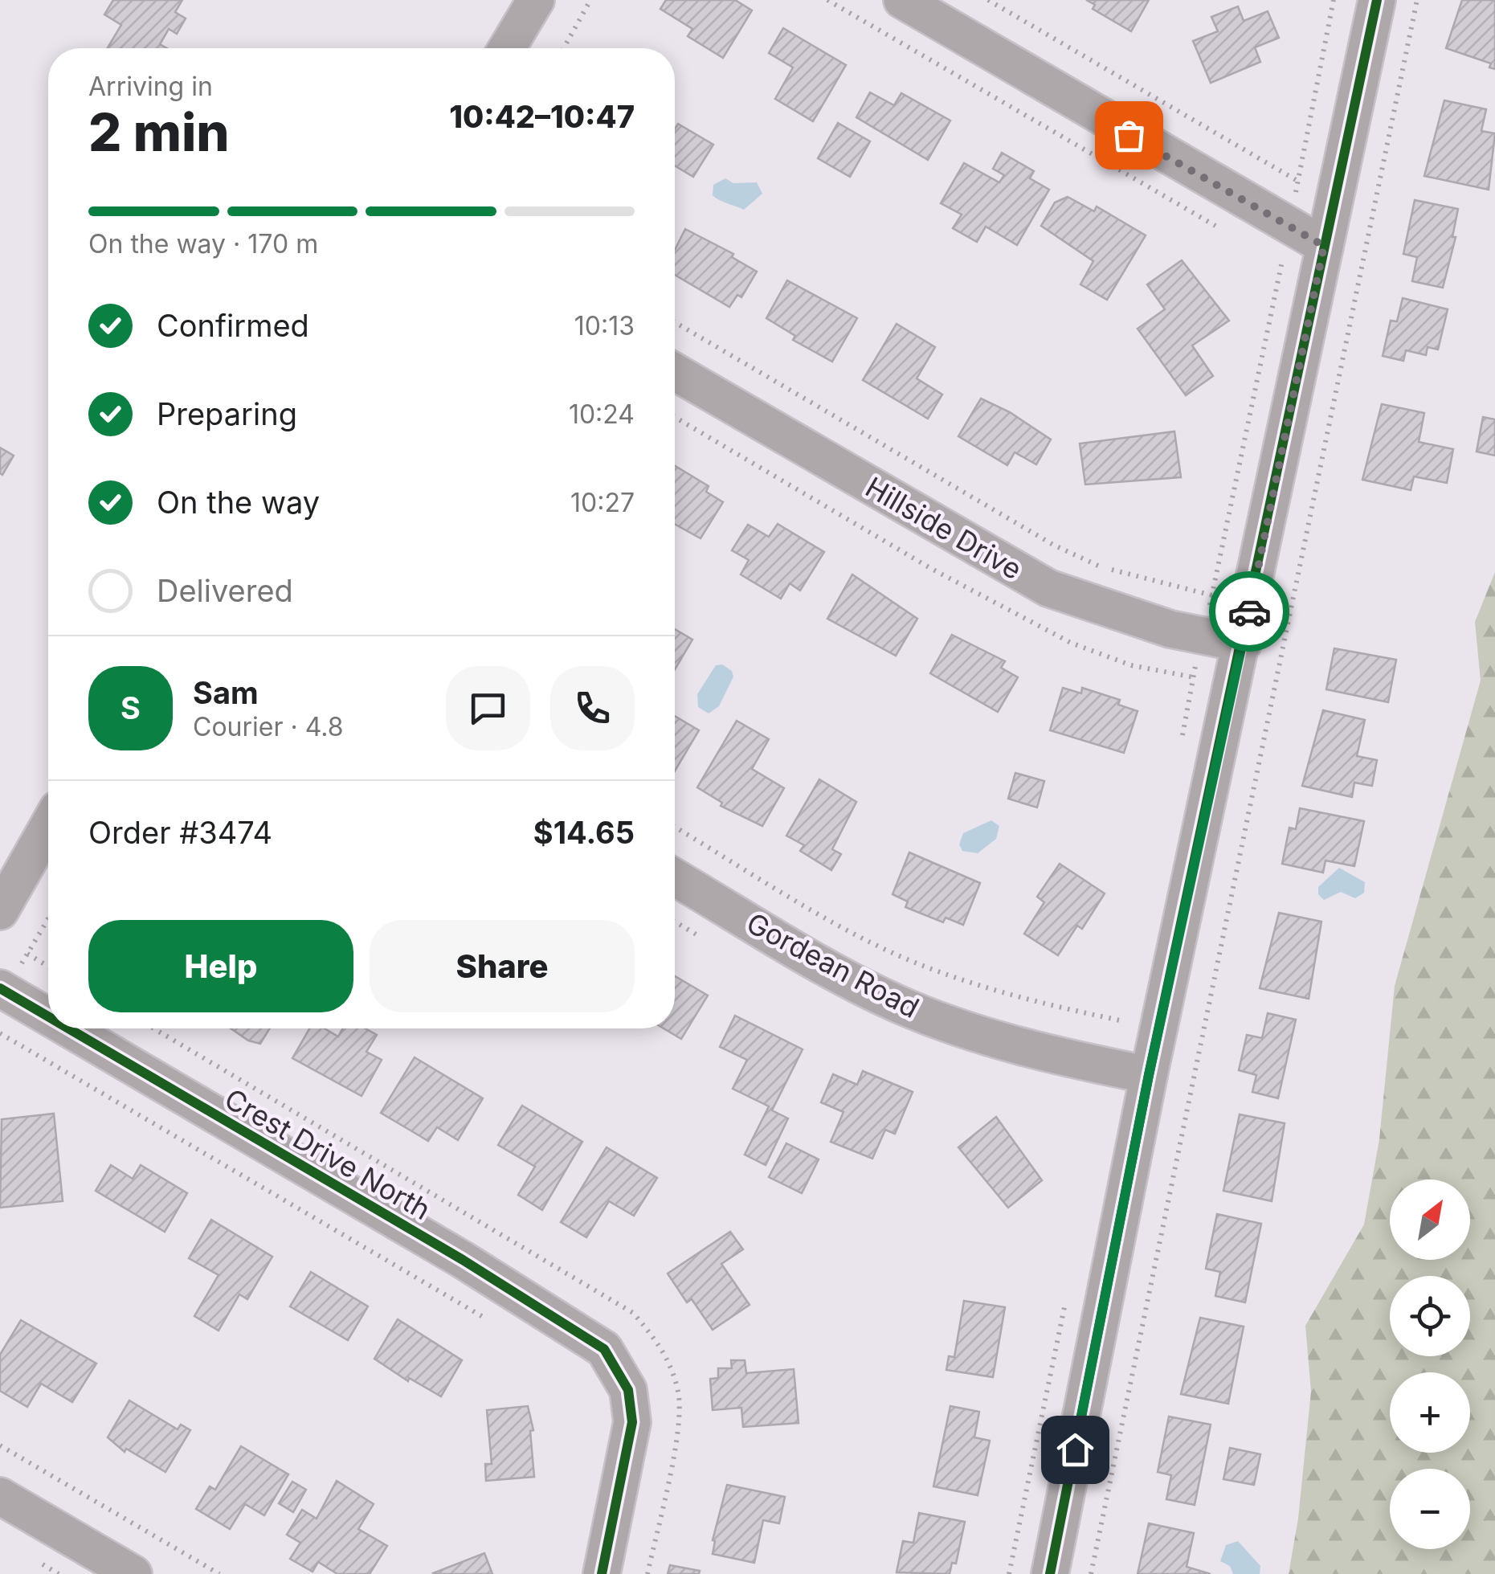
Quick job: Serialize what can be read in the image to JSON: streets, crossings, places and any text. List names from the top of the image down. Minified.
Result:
{"streets":{"street":["Hillside Drive","Gordean Road","Crest Drive North"]},"north":"top right","page":{"heading":["2 min","Arriving in","10:42–10:47"],"panel":["Sam","Courier · 4.8","Order #3474","$14.65"],"bar":"On the way · 170 m","list":[["Confirmed","10:13"],["Preparing","10:24"],["On the way","10:27"],"Delivered"],"round":"S","buttons":["Help","Share"],"map_buttons":["+","−"]}}
